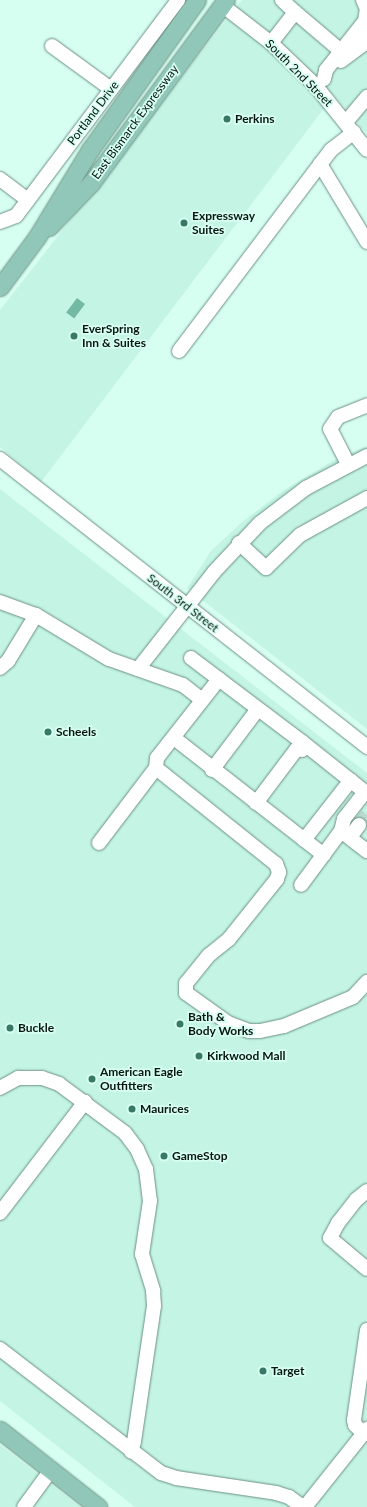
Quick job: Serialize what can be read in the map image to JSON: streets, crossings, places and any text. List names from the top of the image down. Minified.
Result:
{"streets":{"main road":["East Bismarck Expressway"],"street":["South 2nd Street","Portland Drive","South 3rd Street"]},"crossings":[["South 2nd Street","East Bismarck Expressway"]],"places":["Perkins","Expressway Suites","EverSpring Inn & Suites","Scheels","Bath & Body Works","Buckle","Kirkwood Mall","American Eagle Outfitters","Maurices","GameStop","Target"]}
